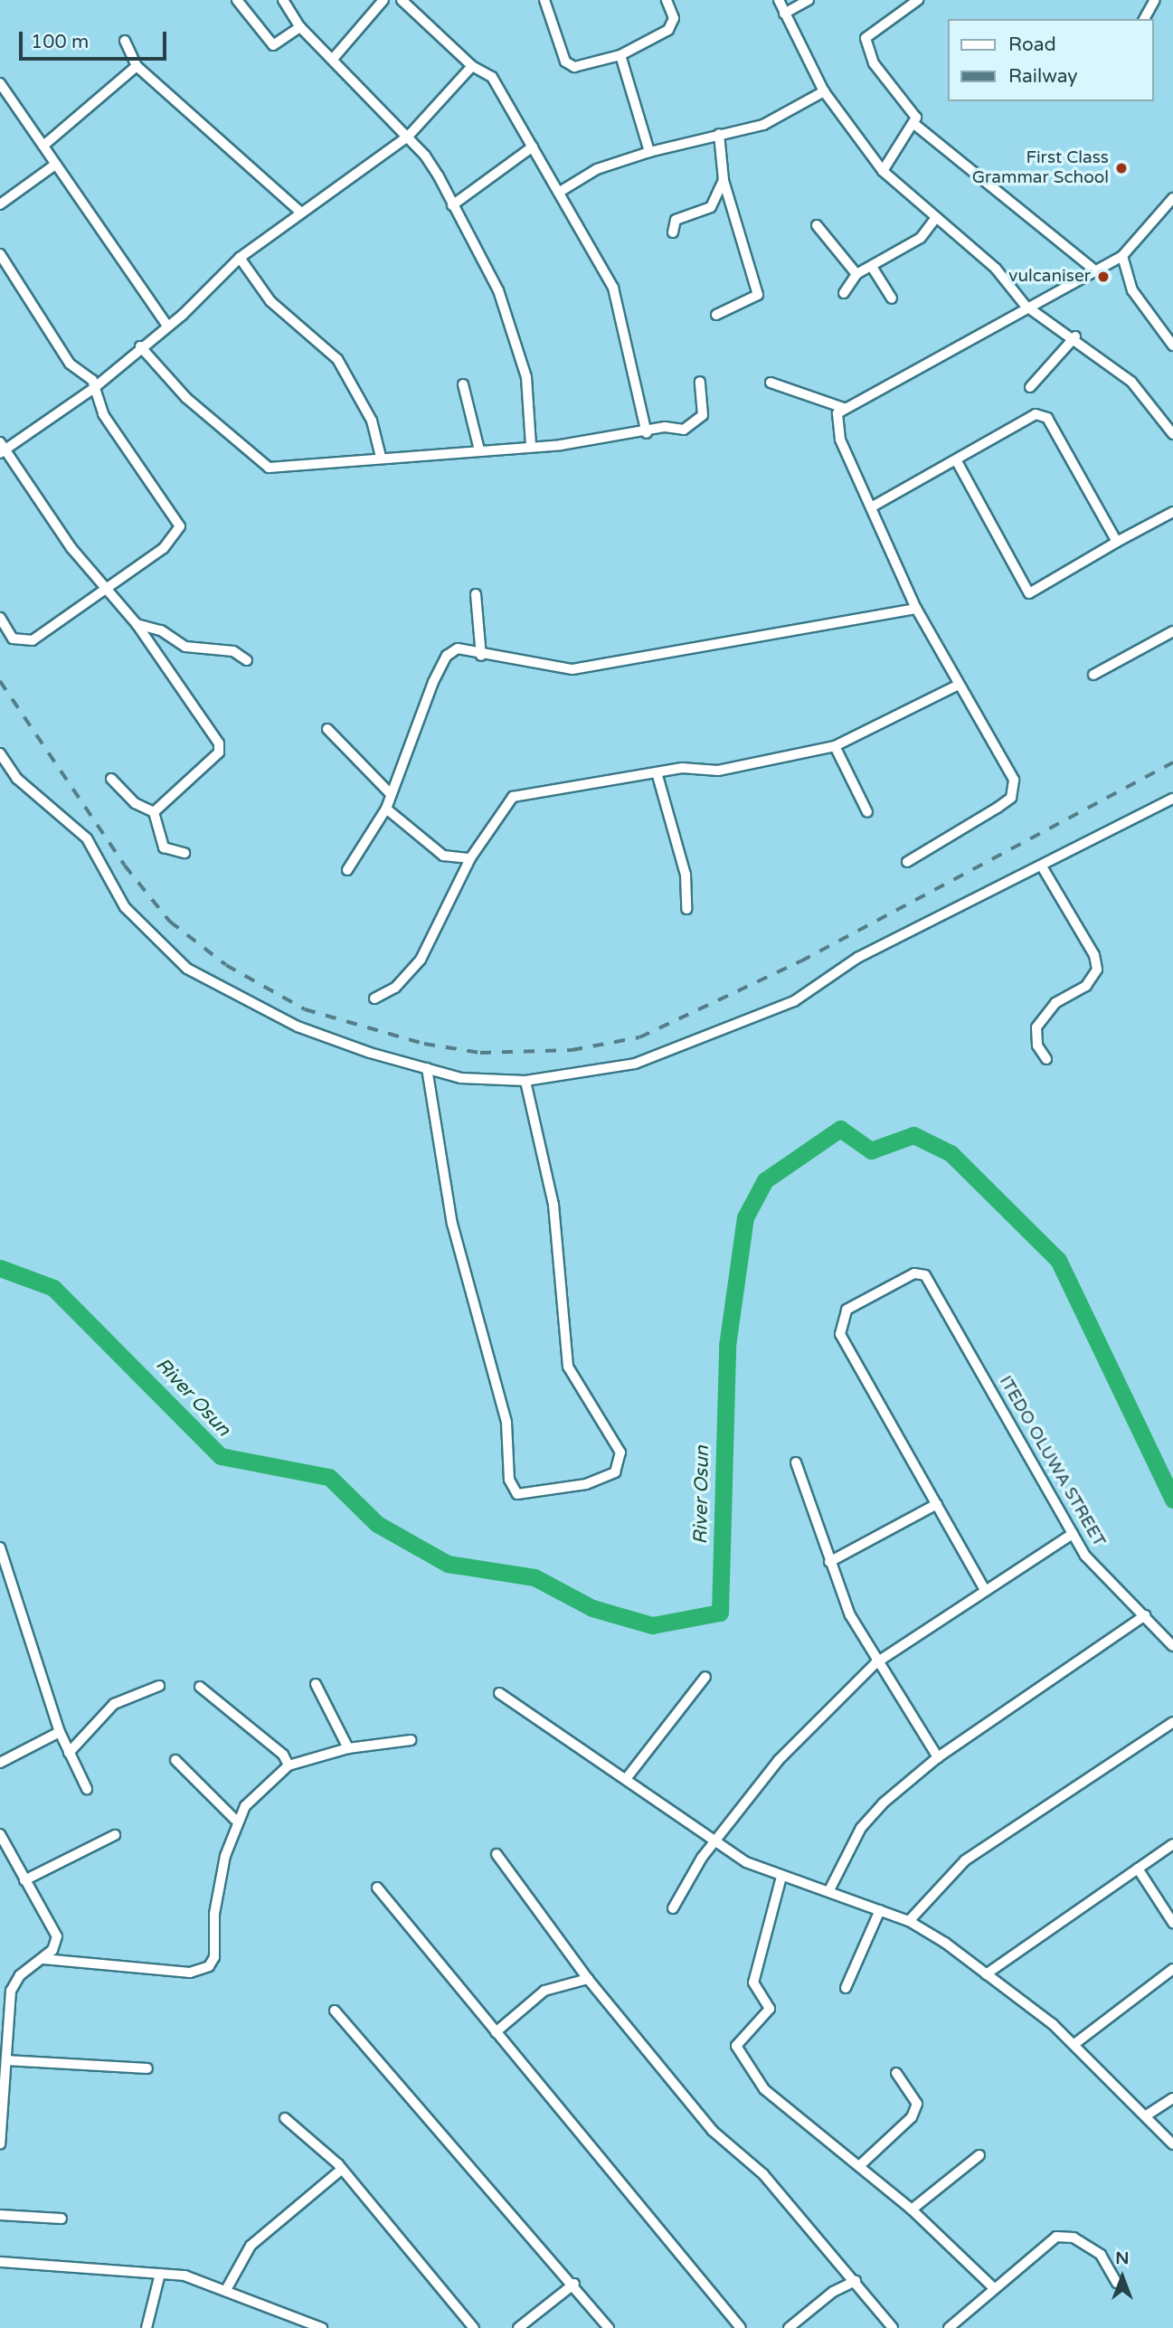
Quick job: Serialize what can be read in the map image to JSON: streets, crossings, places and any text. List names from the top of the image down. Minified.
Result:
{"streets":{"street":["ITEDO OLUWA STREET"]},"water":["River Osun"],"places":["First Class Grammar School","vulcaniser"],"legend":["Road","Railway"],"scale_bar":"100 m","north":"top"}
